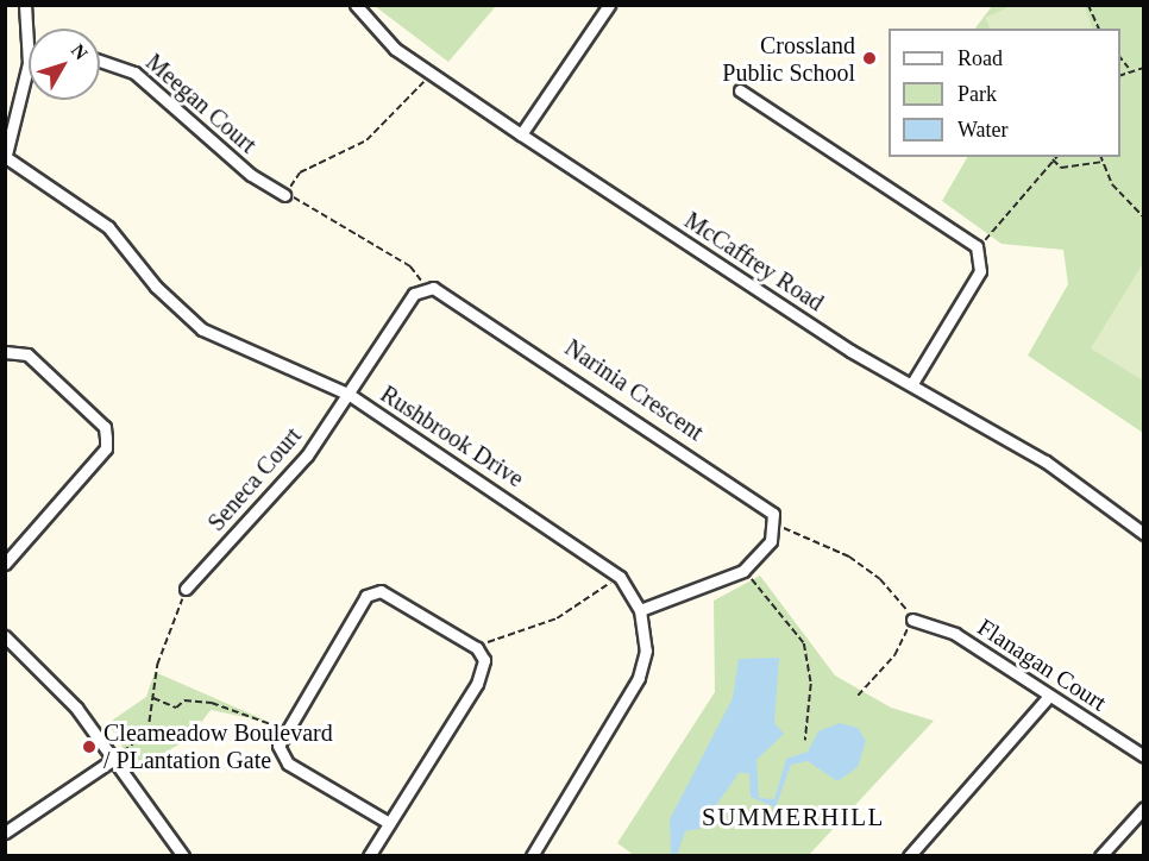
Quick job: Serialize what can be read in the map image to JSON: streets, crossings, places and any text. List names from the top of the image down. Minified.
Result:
{"streets":{"street":["Meegan Court","McCaffrey Road","Narinia Crescent","Rushbrook Drive","Seneca Court","Flanagan Court"]},"crossings":[["Rushbrook Drive","Seneca Court"]],"districts":["SUMMERHILL"],"places":["Crossland Public School","Cleameadow Boulevard / PLantation Gate"],"legend":["Road","Park","Water"],"north":"top right"}
